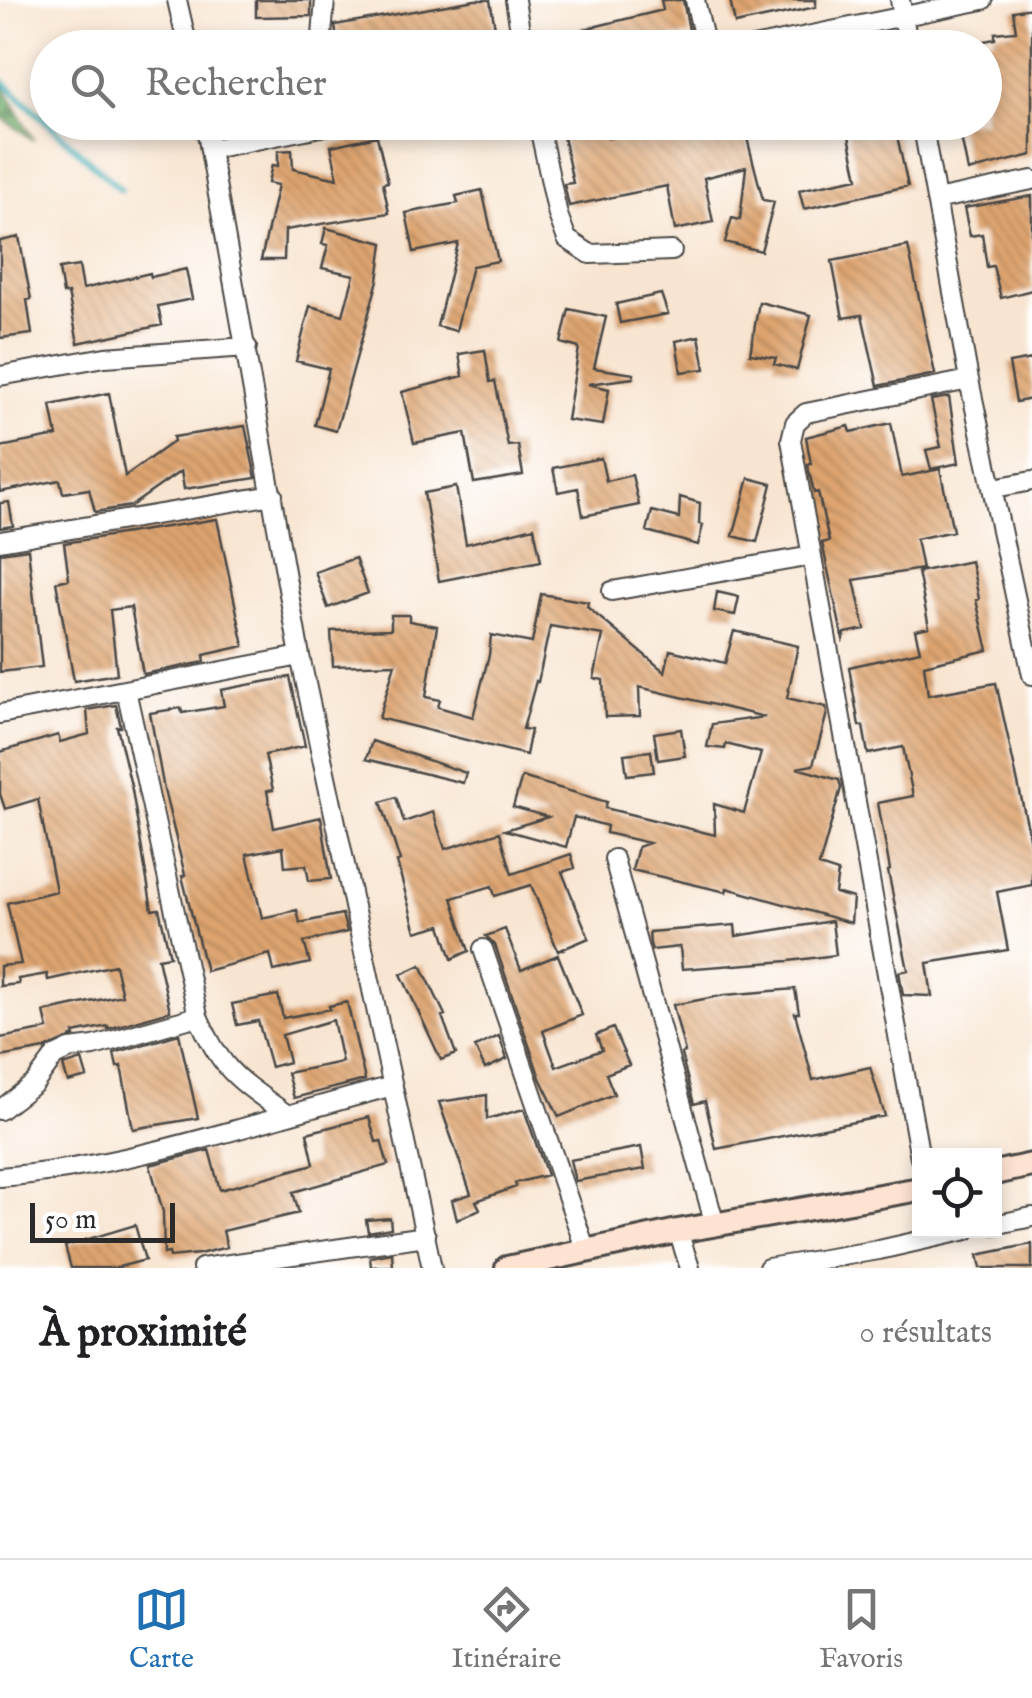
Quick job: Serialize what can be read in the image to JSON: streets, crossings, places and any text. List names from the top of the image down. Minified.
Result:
{"scale_bar":"50 m","page":{"search":"Rechercher","scale":"50 m","heading":["À proximité","0 résultats"],"nav":["Carte","Itinéraire","Favoris"]}}
